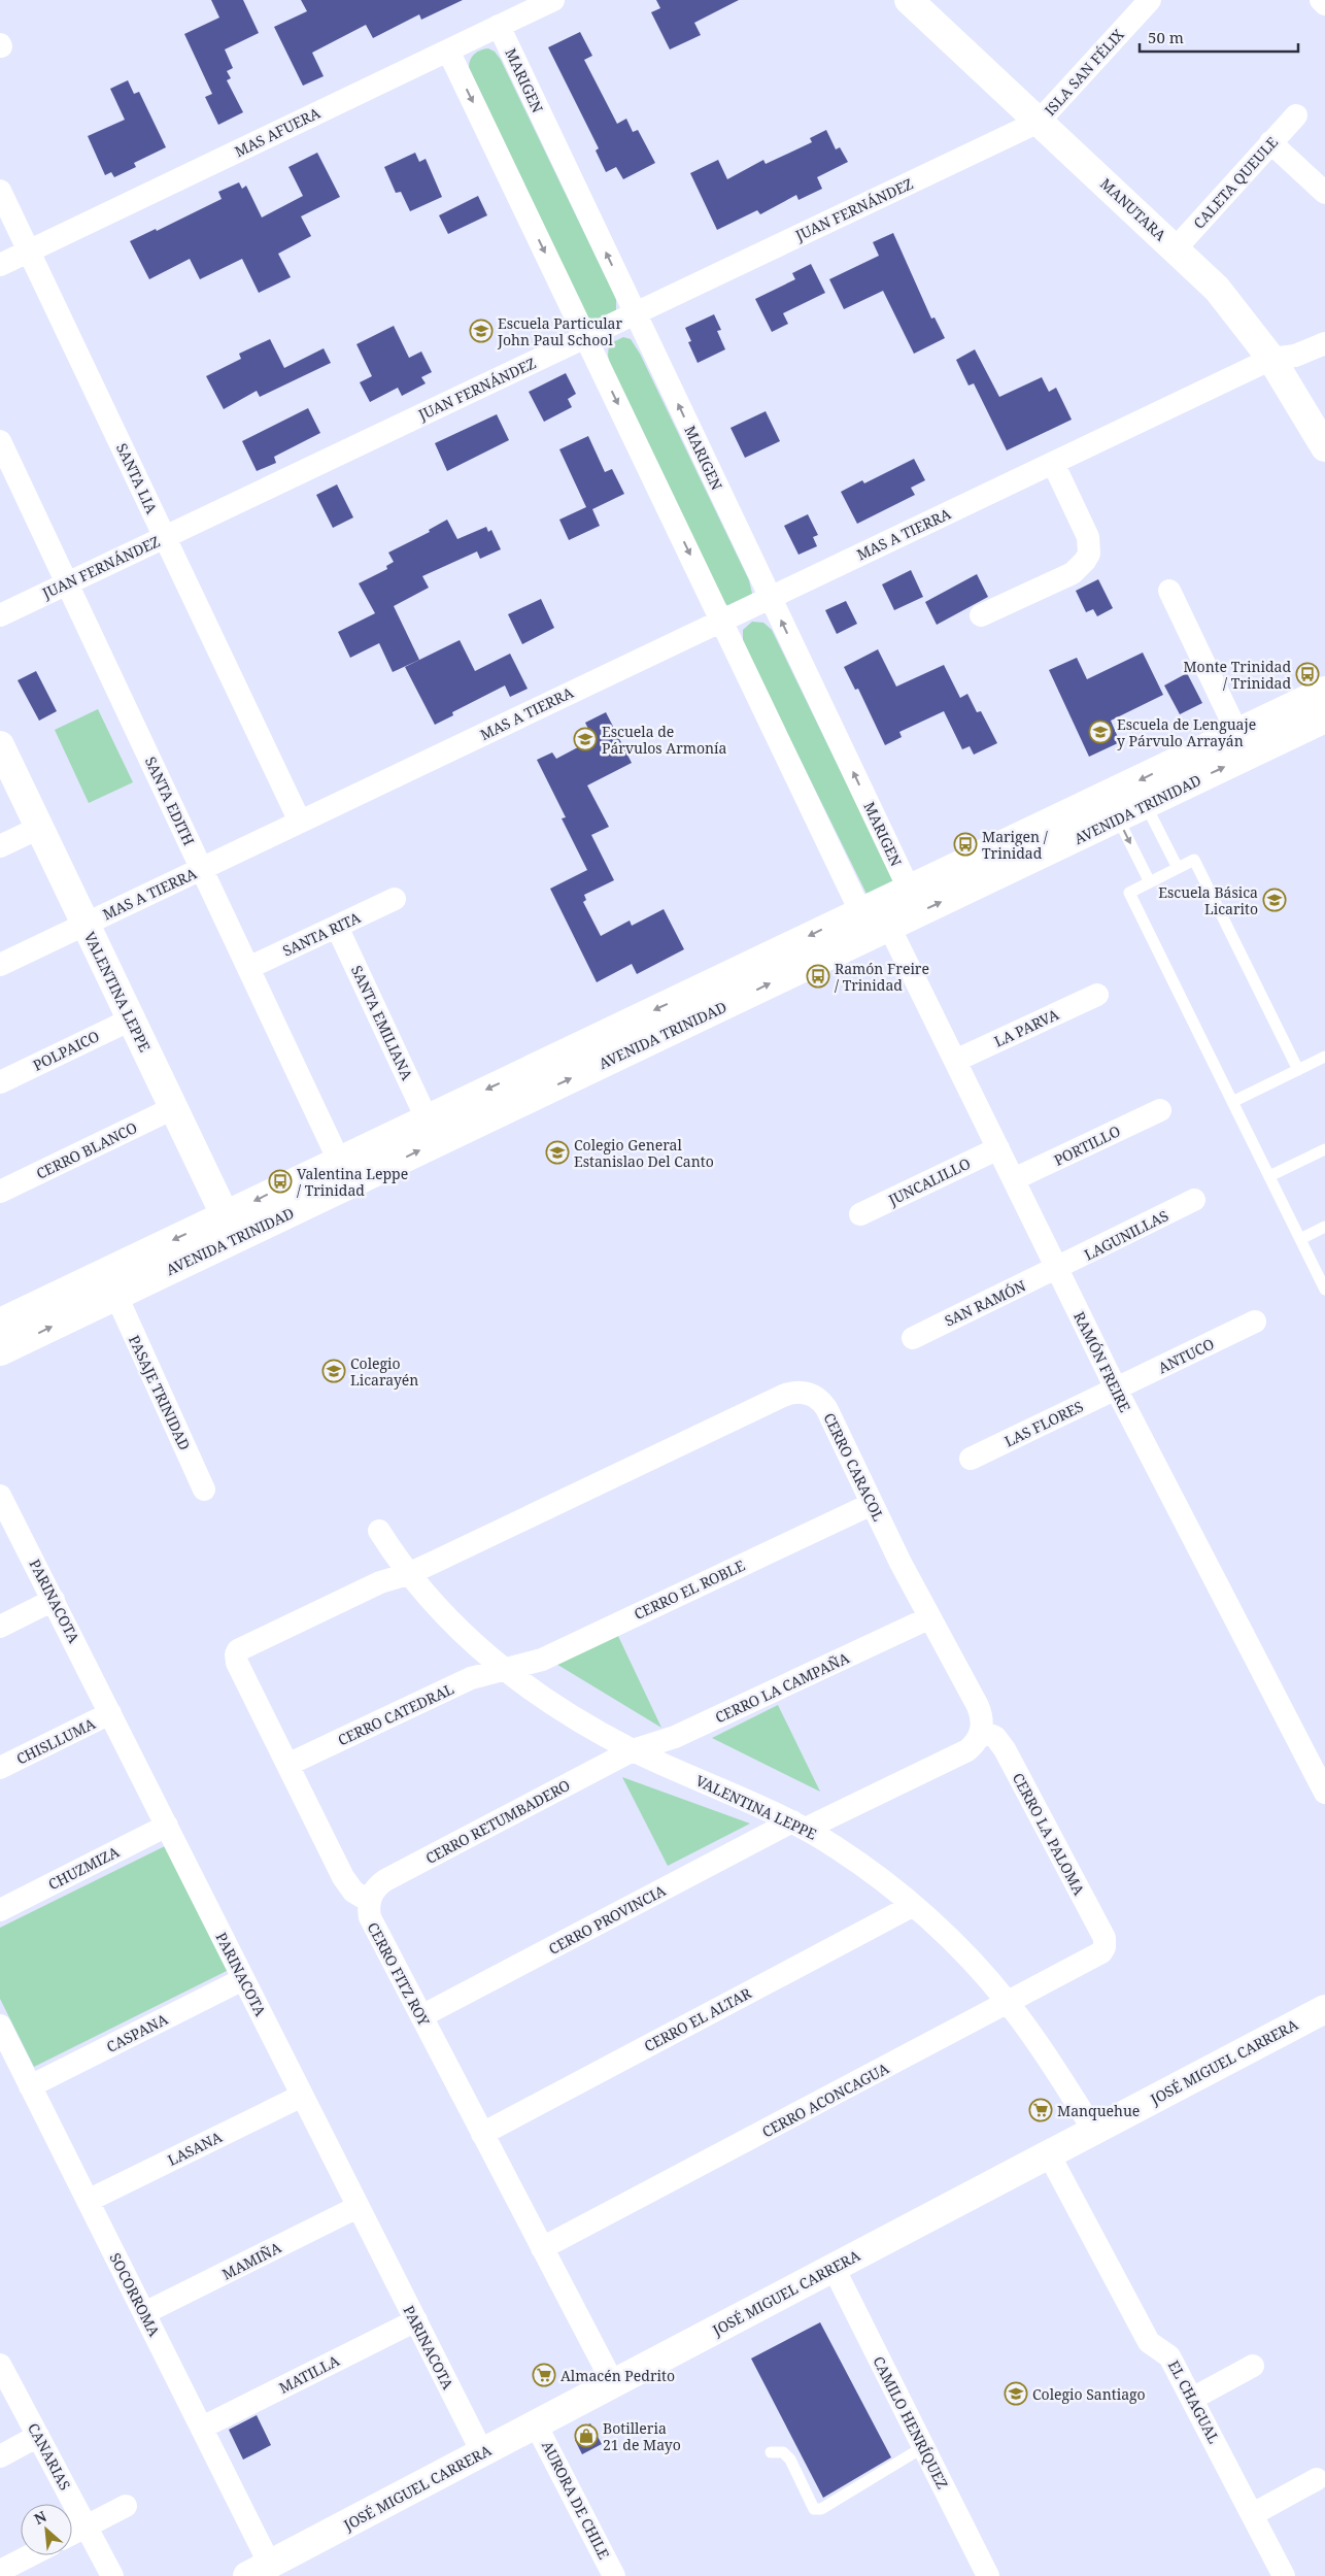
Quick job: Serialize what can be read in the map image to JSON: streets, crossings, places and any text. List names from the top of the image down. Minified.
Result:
{"streets":{"main road":["MANUTARA","AVENIDA TRINIDAD","VALENTINA LEPPE","JOSÉ MIGUEL CARRERA"],"street":["ISLA SAN FÉLIX","MARIGEN","MAS AFUERA","CALETA QUEULE","JUAN FERNÁNDEZ","SANTA LIA","MAS A TIERRA","SANTA EDITH","SANTA RITA","SANTA EMILIANA","LA PARVA","POLPAICO","PORTILLO","CERRO BLANCO","JUNCALILLO","LAGUNILLAS","SAN RAMÓN","ANTUCO","RAMÓN FREIRE","PASAJE TRINIDAD","LAS FLORES","CERRO CARACOL","CERRO EL ROBLE","PARINACOTA","CERRO LA CAMPAÑA","CERRO CATEDRAL","CHISLLUMA","CERRO RETUMBADERO","CERRO LA PALOMA","CHUZMIZA","CERRO PROVINCIA","CERRO FITZ ROY","CERRO EL ALTAR","CASPANA","CERRO ACONCAGUA","LASANA","MAMIÑA","SOCORROMA","MATILLA","EL CHAGUAL","CAMILO HENRÍQUEZ","CANARIAS","AURORA DE CHILE"]},"crossings":[["ISLA SAN FÉLIX","JUAN FERNÁNDEZ"],["ISLA SAN FÉLIX","MANUTARA"],["MARIGEN","MAS AFUERA"],["MARIGEN","JUAN FERNÁNDEZ"],["MARIGEN","MAS A TIERRA"],["MARIGEN","AVENIDA TRINIDAD"],["MAS AFUERA","SANTA LIA"],["CALETA QUEULE","MANUTARA"],["JUAN FERNÁNDEZ","MANUTARA"],["JUAN FERNÁNDEZ","SANTA LIA"],["JUAN FERNÁNDEZ","SANTA EDITH"],["MANUTARA","MAS A TIERRA"],["SANTA LIA","MAS A TIERRA"],["MAS A TIERRA","SANTA EDITH"],["MAS A TIERRA","VALENTINA LEPPE"],["SANTA EDITH","AVENIDA TRINIDAD"],["SANTA EDITH","SANTA RITA"],["AVENIDA TRINIDAD","VALENTINA LEPPE"],["AVENIDA TRINIDAD","SANTA EMILIANA"],["AVENIDA TRINIDAD","RAMÓN FREIRE"],["AVENIDA TRINIDAD","PASAJE TRINIDAD"],["SANTA RITA","SANTA EMILIANA"],["VALENTINA LEPPE","POLPAICO"],["VALENTINA LEPPE","CERRO BLANCO"],["VALENTINA LEPPE","CERRO CARACOL"],["VALENTINA LEPPE","CERRO EL ROBLE"],["VALENTINA LEPPE","CERRO LA CAMPAÑA"],["VALENTINA LEPPE","CERRO CATEDRAL"],["VALENTINA LEPPE","CERRO RETUMBADERO"],["VALENTINA LEPPE","CERRO PROVINCIA"],["VALENTINA LEPPE","CERRO EL ALTAR"],["VALENTINA LEPPE","JOSÉ MIGUEL CARRERA"],["VALENTINA LEPPE","CERRO ACONCAGUA"],["LA PARVA","RAMÓN FREIRE"],["PORTILLO","RAMÓN FREIRE"],["JUNCALILLO","RAMÓN FREIRE"],["LAGUNILLAS","SAN RAMÓN"],["LAGUNILLAS","RAMÓN FREIRE"],["SAN RAMÓN","RAMÓN FREIRE"],["ANTUCO","RAMÓN FREIRE"],["ANTUCO","LAS FLORES"],["RAMÓN FREIRE","LAS FLORES"],["CERRO CARACOL","CERRO EL ROBLE"],["CERRO CARACOL","CERRO LA CAMPAÑA"],["CERRO CARACOL","CERRO LA PALOMA"],["CERRO EL ROBLE","CERRO CATEDRAL"],["PARINACOTA","CHISLLUMA"],["PARINACOTA","CHUZMIZA"],["PARINACOTA","CASPANA"],["PARINACOTA","JOSÉ MIGUEL CARRERA"],["PARINACOTA","LASANA"],["PARINACOTA","MAMIÑA"],["PARINACOTA","MATILLA"],["CERRO LA CAMPAÑA","CERRO RETUMBADERO"],["CERRO RETUMBADERO","CERRO FITZ ROY"],["CERRO LA PALOMA","CERRO ACONCAGUA"],["CERRO PROVINCIA","CERRO FITZ ROY"],["CERRO FITZ ROY","CERRO EL ALTAR"],["CERRO FITZ ROY","JOSÉ MIGUEL CARRERA"],["CERRO FITZ ROY","CERRO ACONCAGUA"],["CASPANA","SOCORROMA"],["JOSÉ MIGUEL CARRERA","SOCORROMA"],["JOSÉ MIGUEL CARRERA","EL CHAGUAL"],["JOSÉ MIGUEL CARRERA","CAMILO HENRÍQUEZ"],["JOSÉ MIGUEL CARRERA","AURORA DE CHILE"],["LASANA","SOCORROMA"],["MAMIÑA","SOCORROMA"],["SOCORROMA","MATILLA"]],"places":{"school or university":["Escuela Particular John Paul School","Escuela de Lenguaje y Párvulo Arrayán","Escuela de Párvulos Armonía","Escuela Básica Licarito","Colegio General Estanislao Del Canto","Colegio Licarayén","Colegio Santiago"],"bus stop":["Monte Trinidad / Trinidad","Marigen / Trinidad","Ramón Freire / Trinidad","Valentina Leppe / Trinidad"],"supermarket":["Manquehue","Almacén Pedrito"],"shop":["Botilleria 21 de Mayo"]},"scale_bar":"50 m","north":"top left"}
